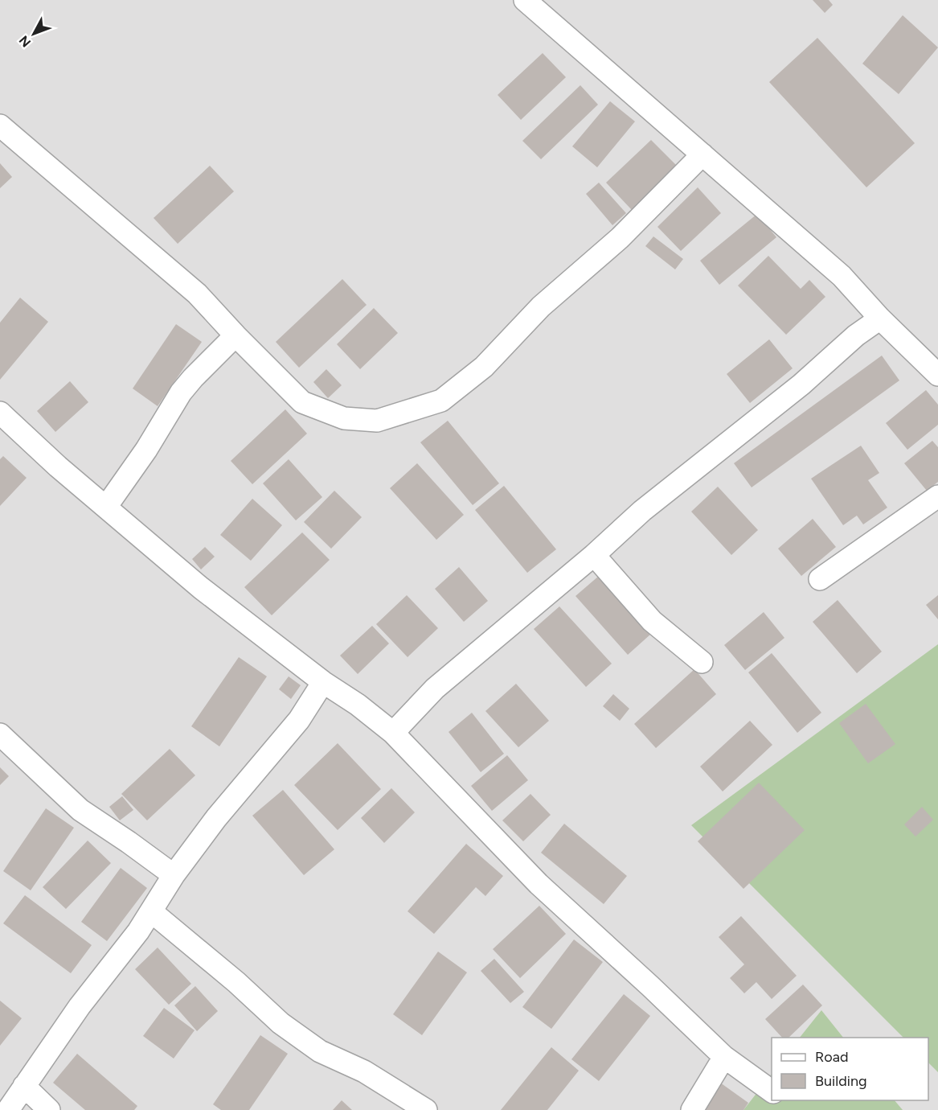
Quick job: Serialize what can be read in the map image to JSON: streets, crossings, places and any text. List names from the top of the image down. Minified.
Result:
{"legend":["Road","Building"],"north":"bottom left"}
